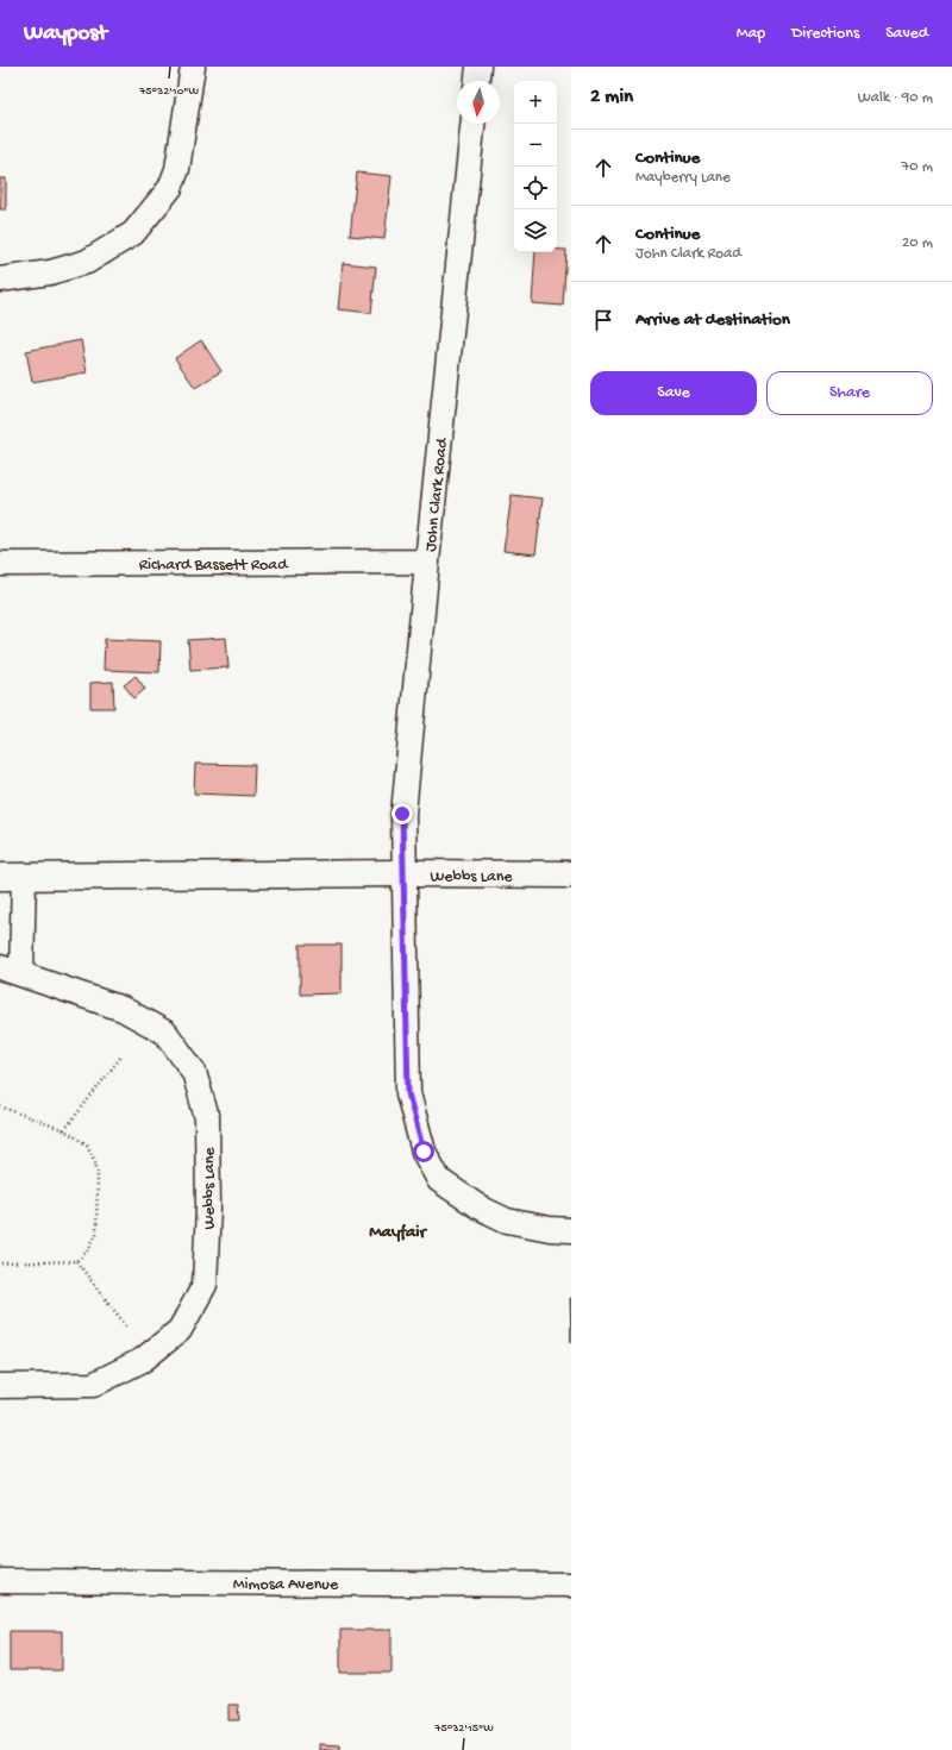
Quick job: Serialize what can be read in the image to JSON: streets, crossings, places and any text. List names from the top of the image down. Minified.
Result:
{"streets":{"street":["John Clark Road","Richard Bassett Road","Webbs Lane","Mimosa Avenue"]},"crossings":[["John Clark Road","Richard Bassett Road"],["John Clark Road","Webbs Lane"]],"districts":["Mayfair"],"north":"bottom","page":{"header":"Waypost","nav":["Map","Directions","Saved"],"heading":["2 min","Walk · 90 m"],"map_buttons":["+","−"],"list":[["Continue","Mayberry Lane","70 m"],["Continue","John Clark Road","20 m"],"Arrive at destination"],"buttons":["Save","Share"]},"coordinates":["75°32'10\"W","75°32'15\"W"]}
